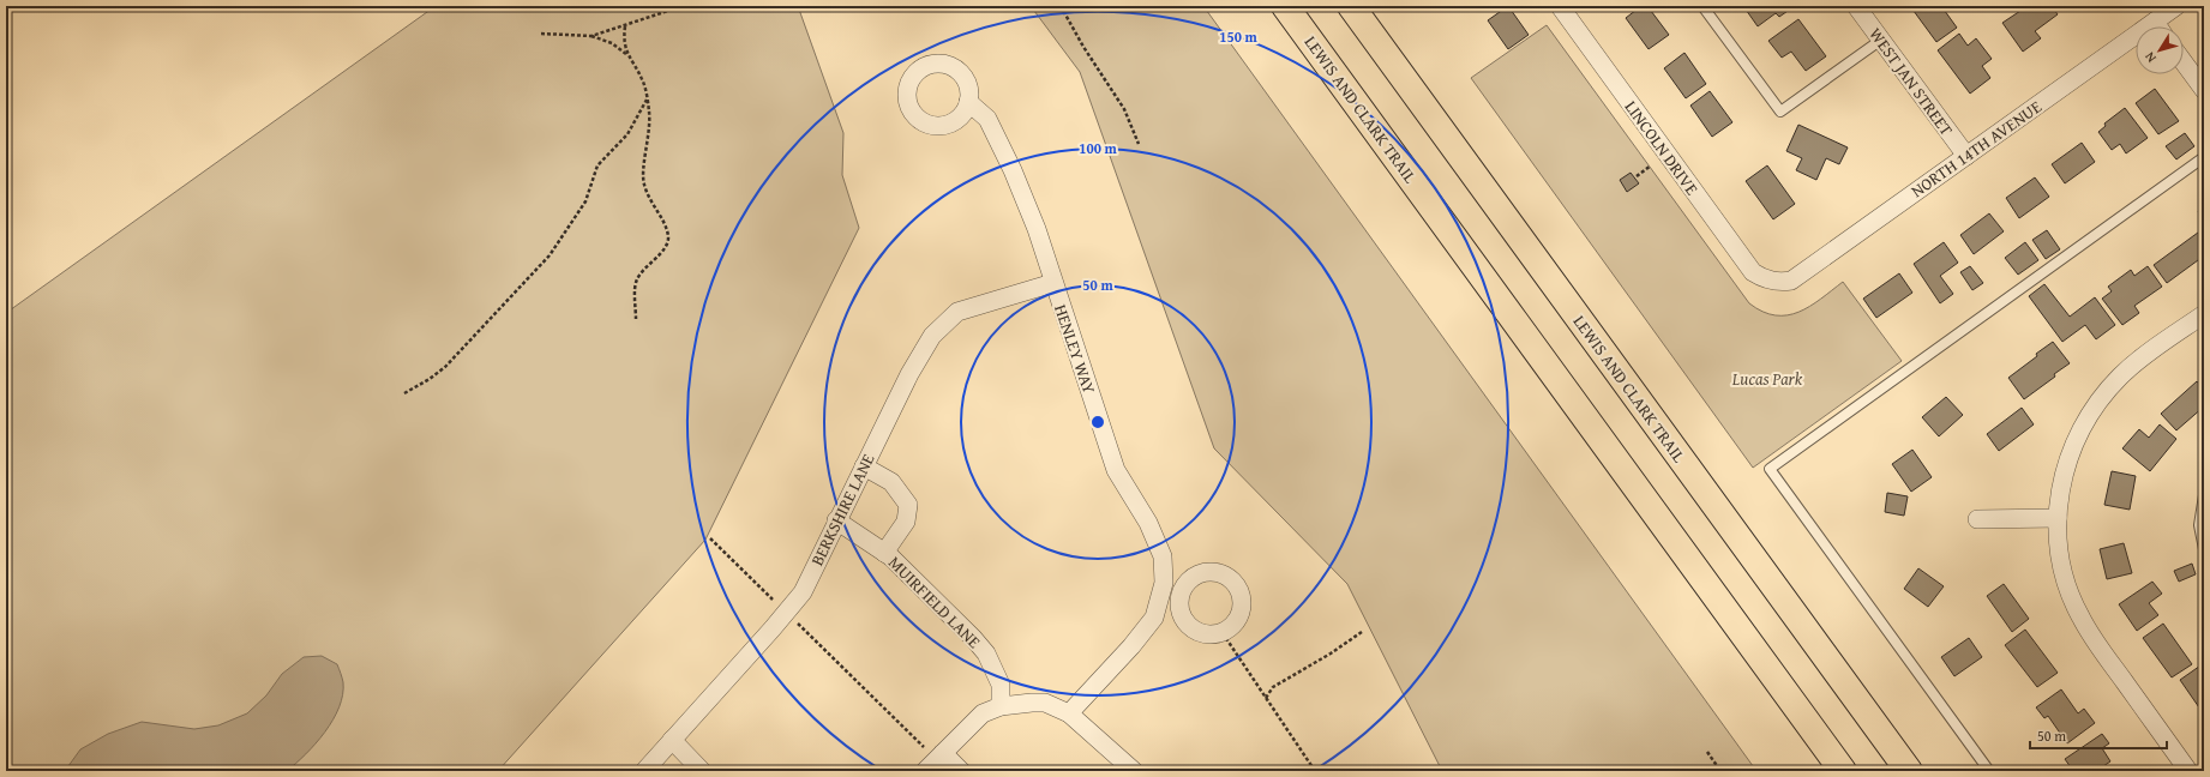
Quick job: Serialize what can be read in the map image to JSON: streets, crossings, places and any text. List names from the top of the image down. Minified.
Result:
{"streets":{"highway":["LEWIS AND CLARK TRAIL"],"street":["WEST JAN STREET","LINCOLN DRIVE","NORTH 14TH AVENUE","HENLEY WAY","BERKSHIRE LANE","MUIRFIELD LANE"]},"crossings":[["WEST JAN STREET","NORTH 14TH AVENUE"],["LINCOLN DRIVE","NORTH 14TH AVENUE"],["HENLEY WAY","BERKSHIRE LANE"],["BERKSHIRE LANE","MUIRFIELD LANE"]],"parks":["Lucas Park"],"scale_bar":"50 m","north":"bottom left","rings":["150 m","100 m","50 m"]}
